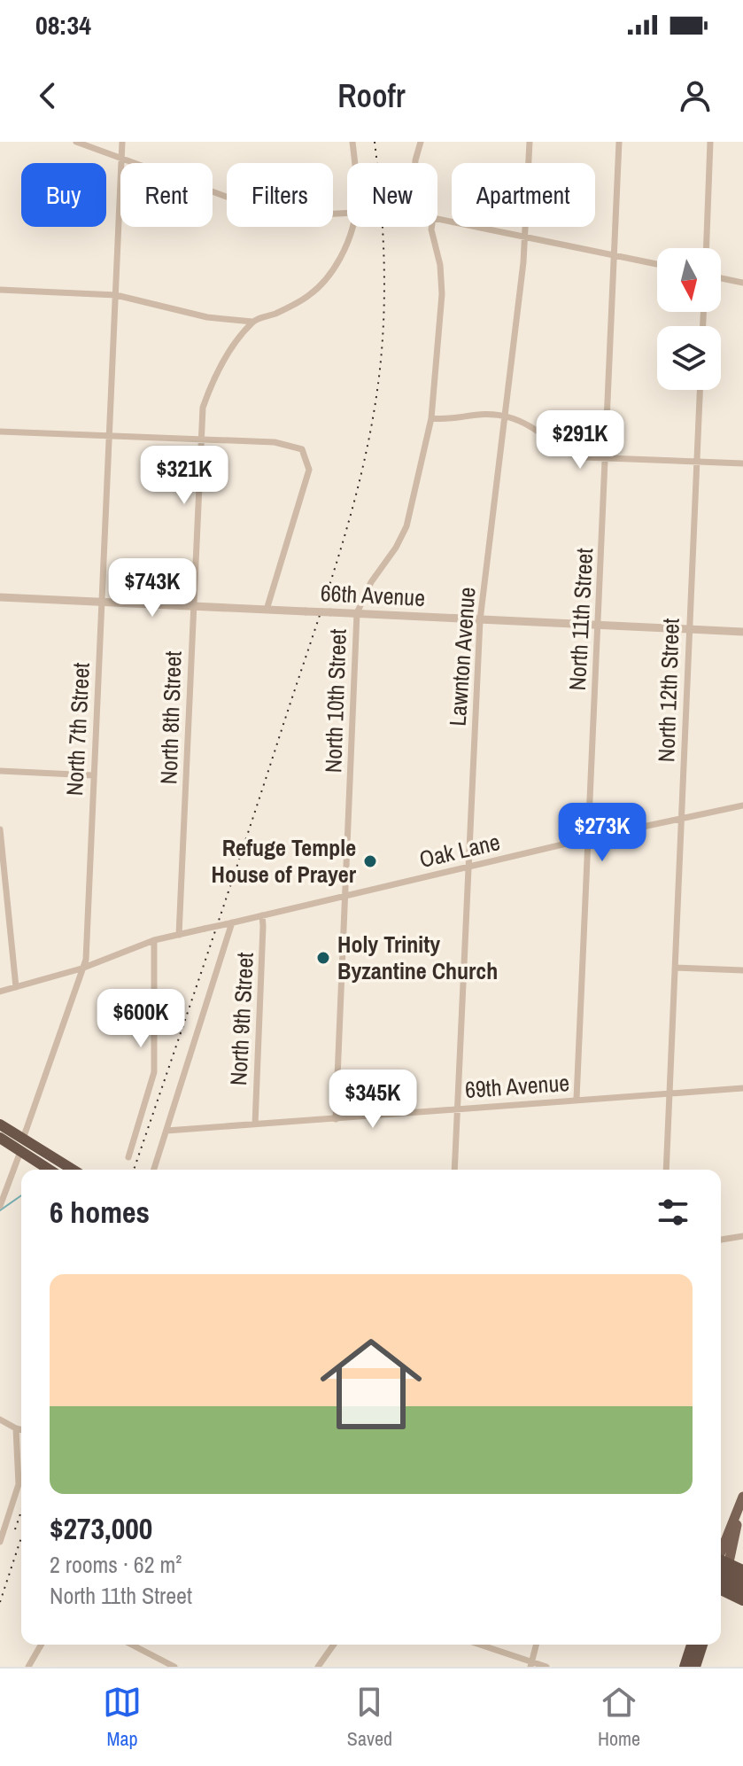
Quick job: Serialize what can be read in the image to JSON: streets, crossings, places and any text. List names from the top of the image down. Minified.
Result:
{"streets":{"street":["66th Avenue","North 11th Street","Lawnton Avenue","North 12th Street","North 10th Street","North 8th Street","North 7th Street","Oak Lane","North 9th Street","69th Avenue"]},"crossings":[["66th Avenue","North 11th Street"],["66th Avenue","Lawnton Avenue"],["66th Avenue","North 12th Street"],["66th Avenue","North 10th Street"],["66th Avenue","North 8th Street"],["66th Avenue","North 7th Street"],["North 11th Street","Oak Lane"],["North 11th Street","69th Avenue"],["Lawnton Avenue","Oak Lane"],["Lawnton Avenue","69th Avenue"],["North 12th Street","Oak Lane"],["North 12th Street","69th Avenue"],["North 10th Street","Oak Lane"],["North 10th Street","69th Avenue"],["North 8th Street","Oak Lane"],["Oak Lane","North 9th Street"],["North 9th Street","69th Avenue"]],"places":["Refuge Temple House of Prayer","Holy Trinity Byzantine Church"],"north":"bottom","page":{"status":"08:34","header":"Roofr","chip":["Buy","Rent","Filters","New","Apartment"],"price":["$291K","$321K","$743K","$273K","$600K","$345K"],"heading":"6 homes","list":[{"name":"$273,000","note":"2 rooms · 62 m² · North 11th Street"}],"tabs":["Map","Saved","Home"]}}
